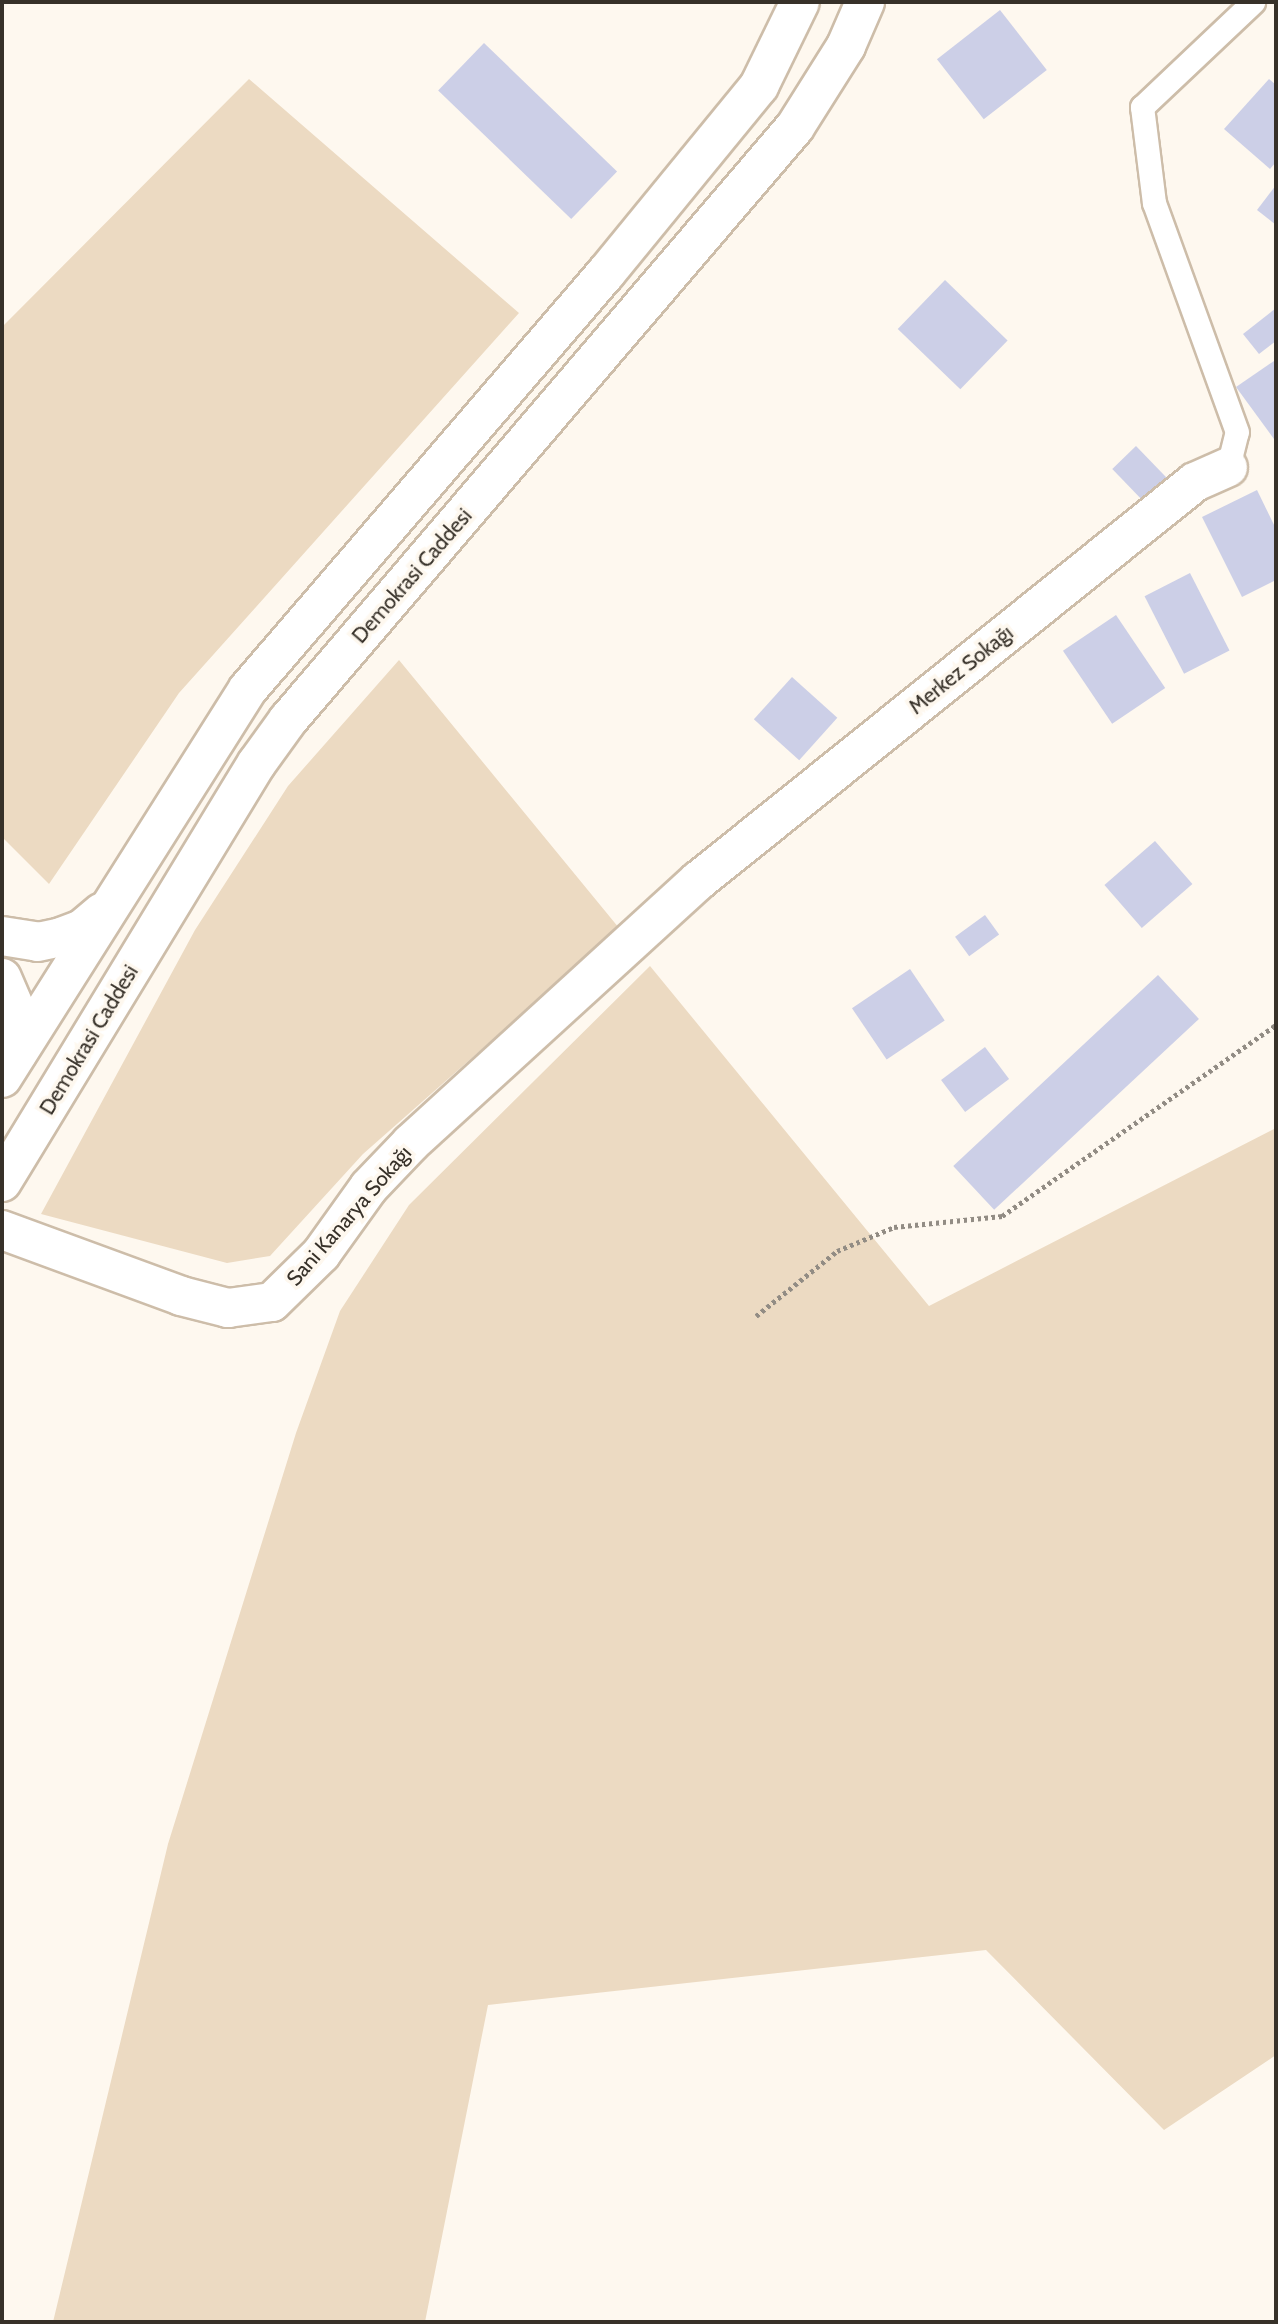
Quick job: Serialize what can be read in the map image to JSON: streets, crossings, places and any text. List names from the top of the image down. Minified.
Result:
{"streets":{"main road":["Demokrasi Caddesi","Merkez Sokağı","Sani Kanarya Sokağı"]},"crossings":[["Merkez Sokağı","Sani Kanarya Sokağı"]]}
